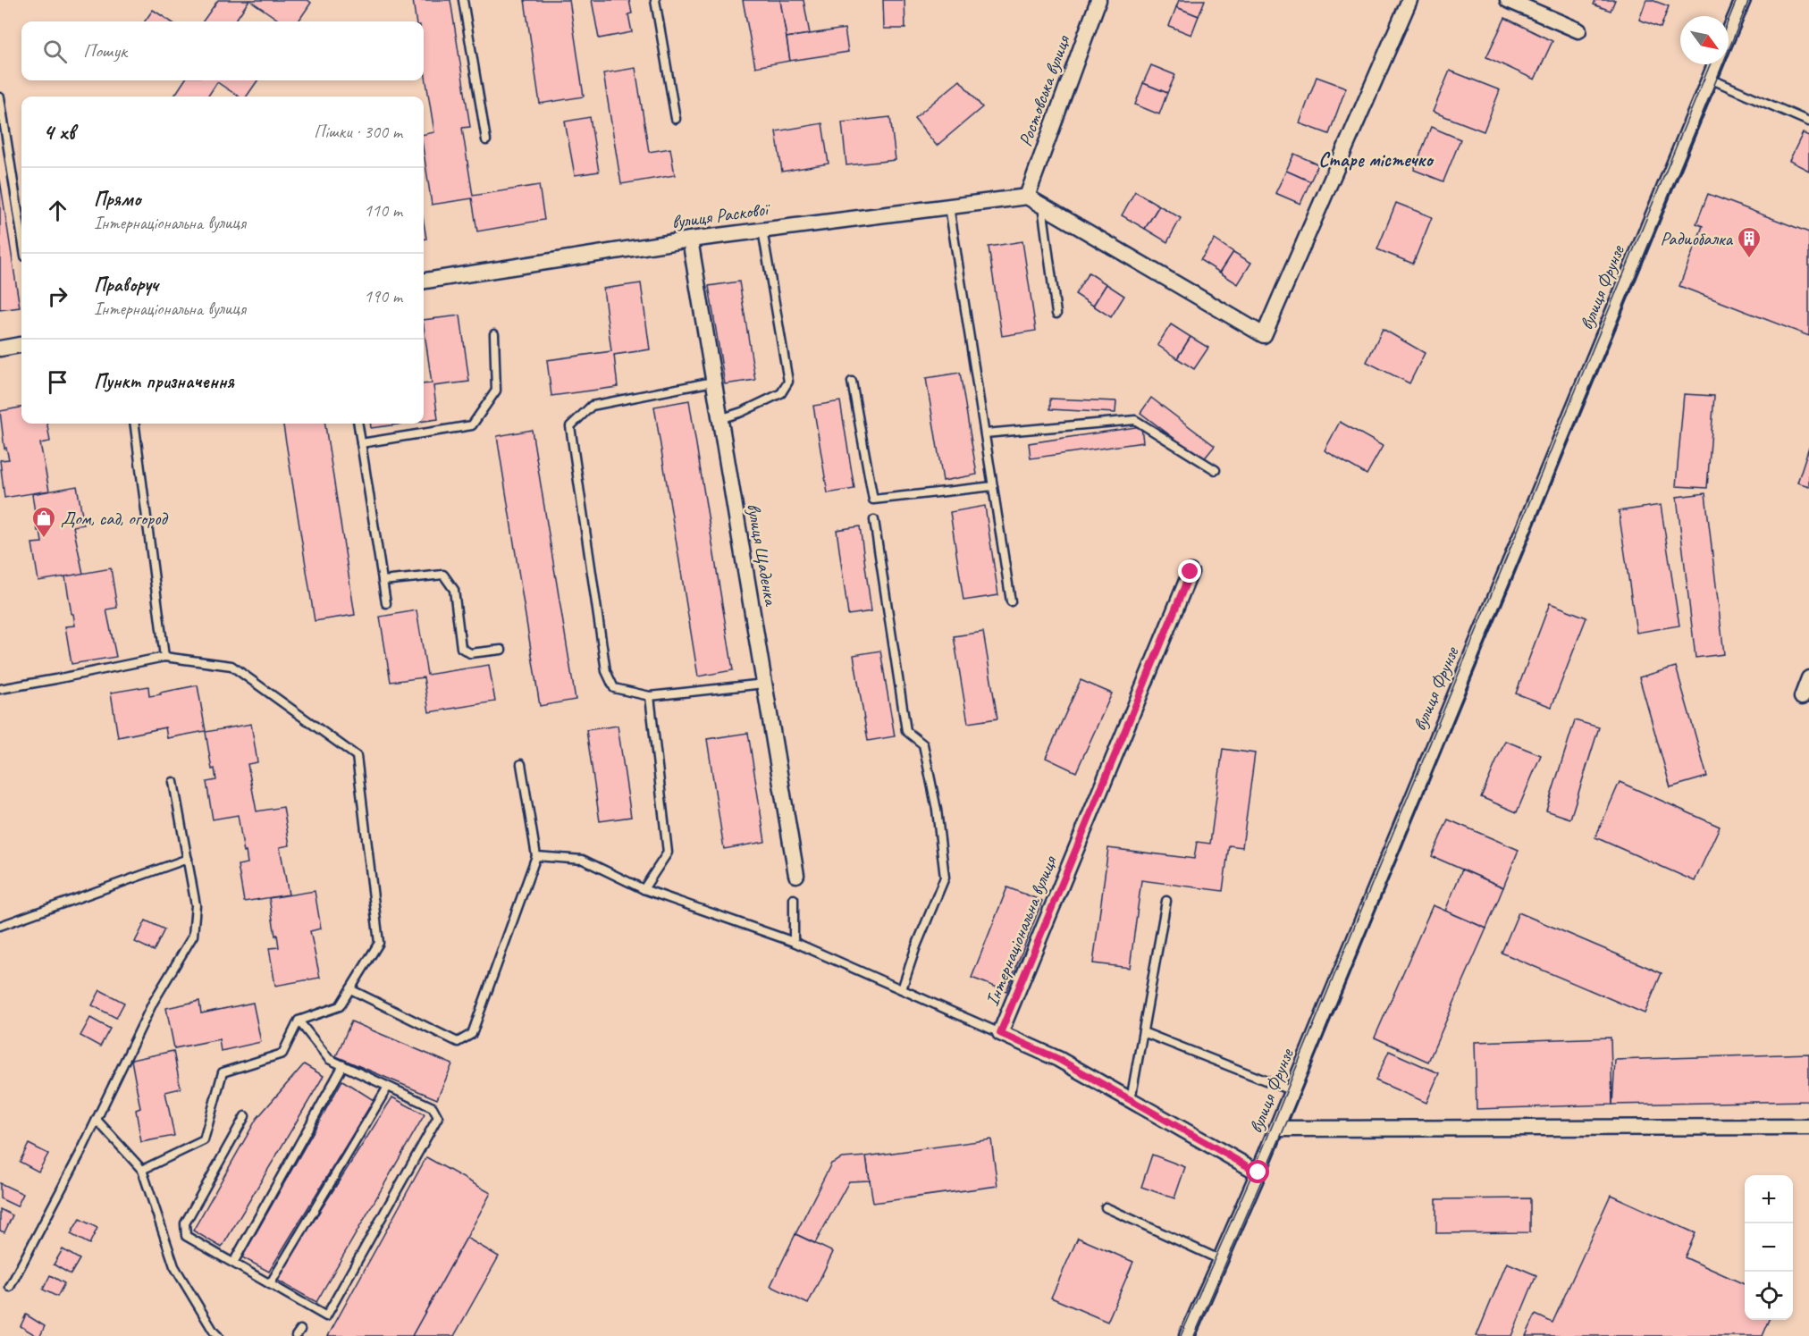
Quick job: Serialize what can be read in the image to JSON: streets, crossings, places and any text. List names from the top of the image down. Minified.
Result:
{"streets":{"street":["Ростовська вулиця","вулиця Раскової","вулиця Фрунзе","вулиця Щаденка","Інтернаціональна вулиця"]},"crossings":[["Ростовська вулиця","вулиця Раскової"],["вулиця Раскової","вулиця Щаденка"],["вулиця Фрунзе","Інтернаціональна вулиця"]],"districts":["Старе містечко"],"places":{"building":["Радиобалка"],"shop":["Дом, сад, огород"]},"north":"bottom right","page":{"search":"Пошук","heading":["4 хв","Пішки · 300 m"],"list":[["Прямо","Інтернаціональна вулиця","110 m"],["Праворуч","Інтернаціональна вулиця","190 m"],"Пункт призначення"],"map_buttons":["+","−"]}}
